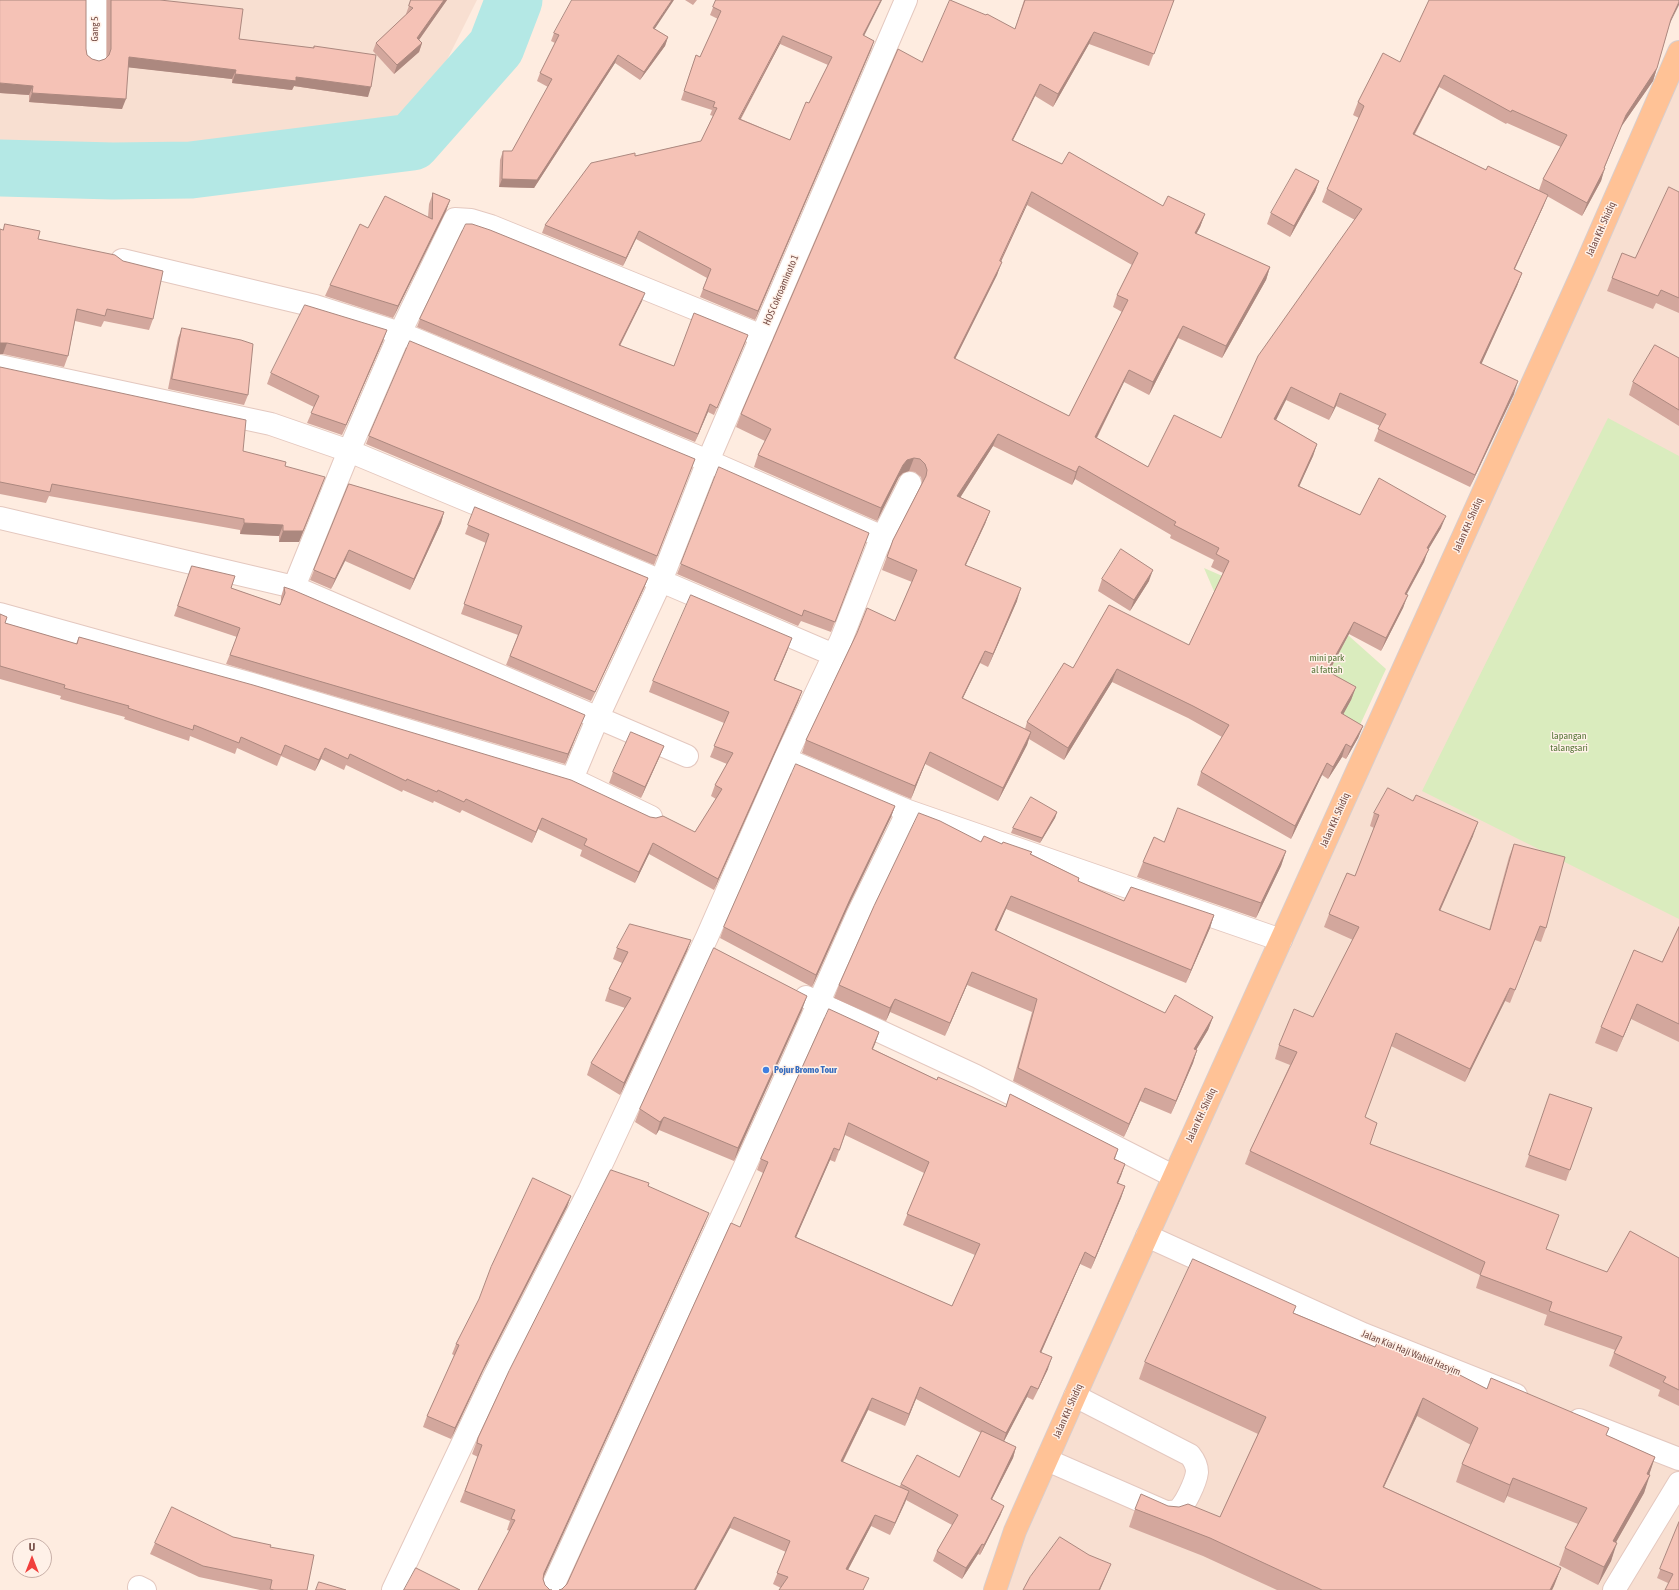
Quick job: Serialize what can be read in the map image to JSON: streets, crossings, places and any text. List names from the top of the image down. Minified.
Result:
{"streets":{"main road":["Jalan KH. Shidiq"],"street":["Gang 5","HOS Cokroaminoto 1","Jalan Kiai Haji Wahid Hasyim"]},"crossings":[["Jalan KH. Shidiq","Jalan Kiai Haji Wahid Hasyim"]],"parks":["mini park al fattah","lapangan talangsari"],"places":["Pojur Bromo Tour"],"north":"top"}
